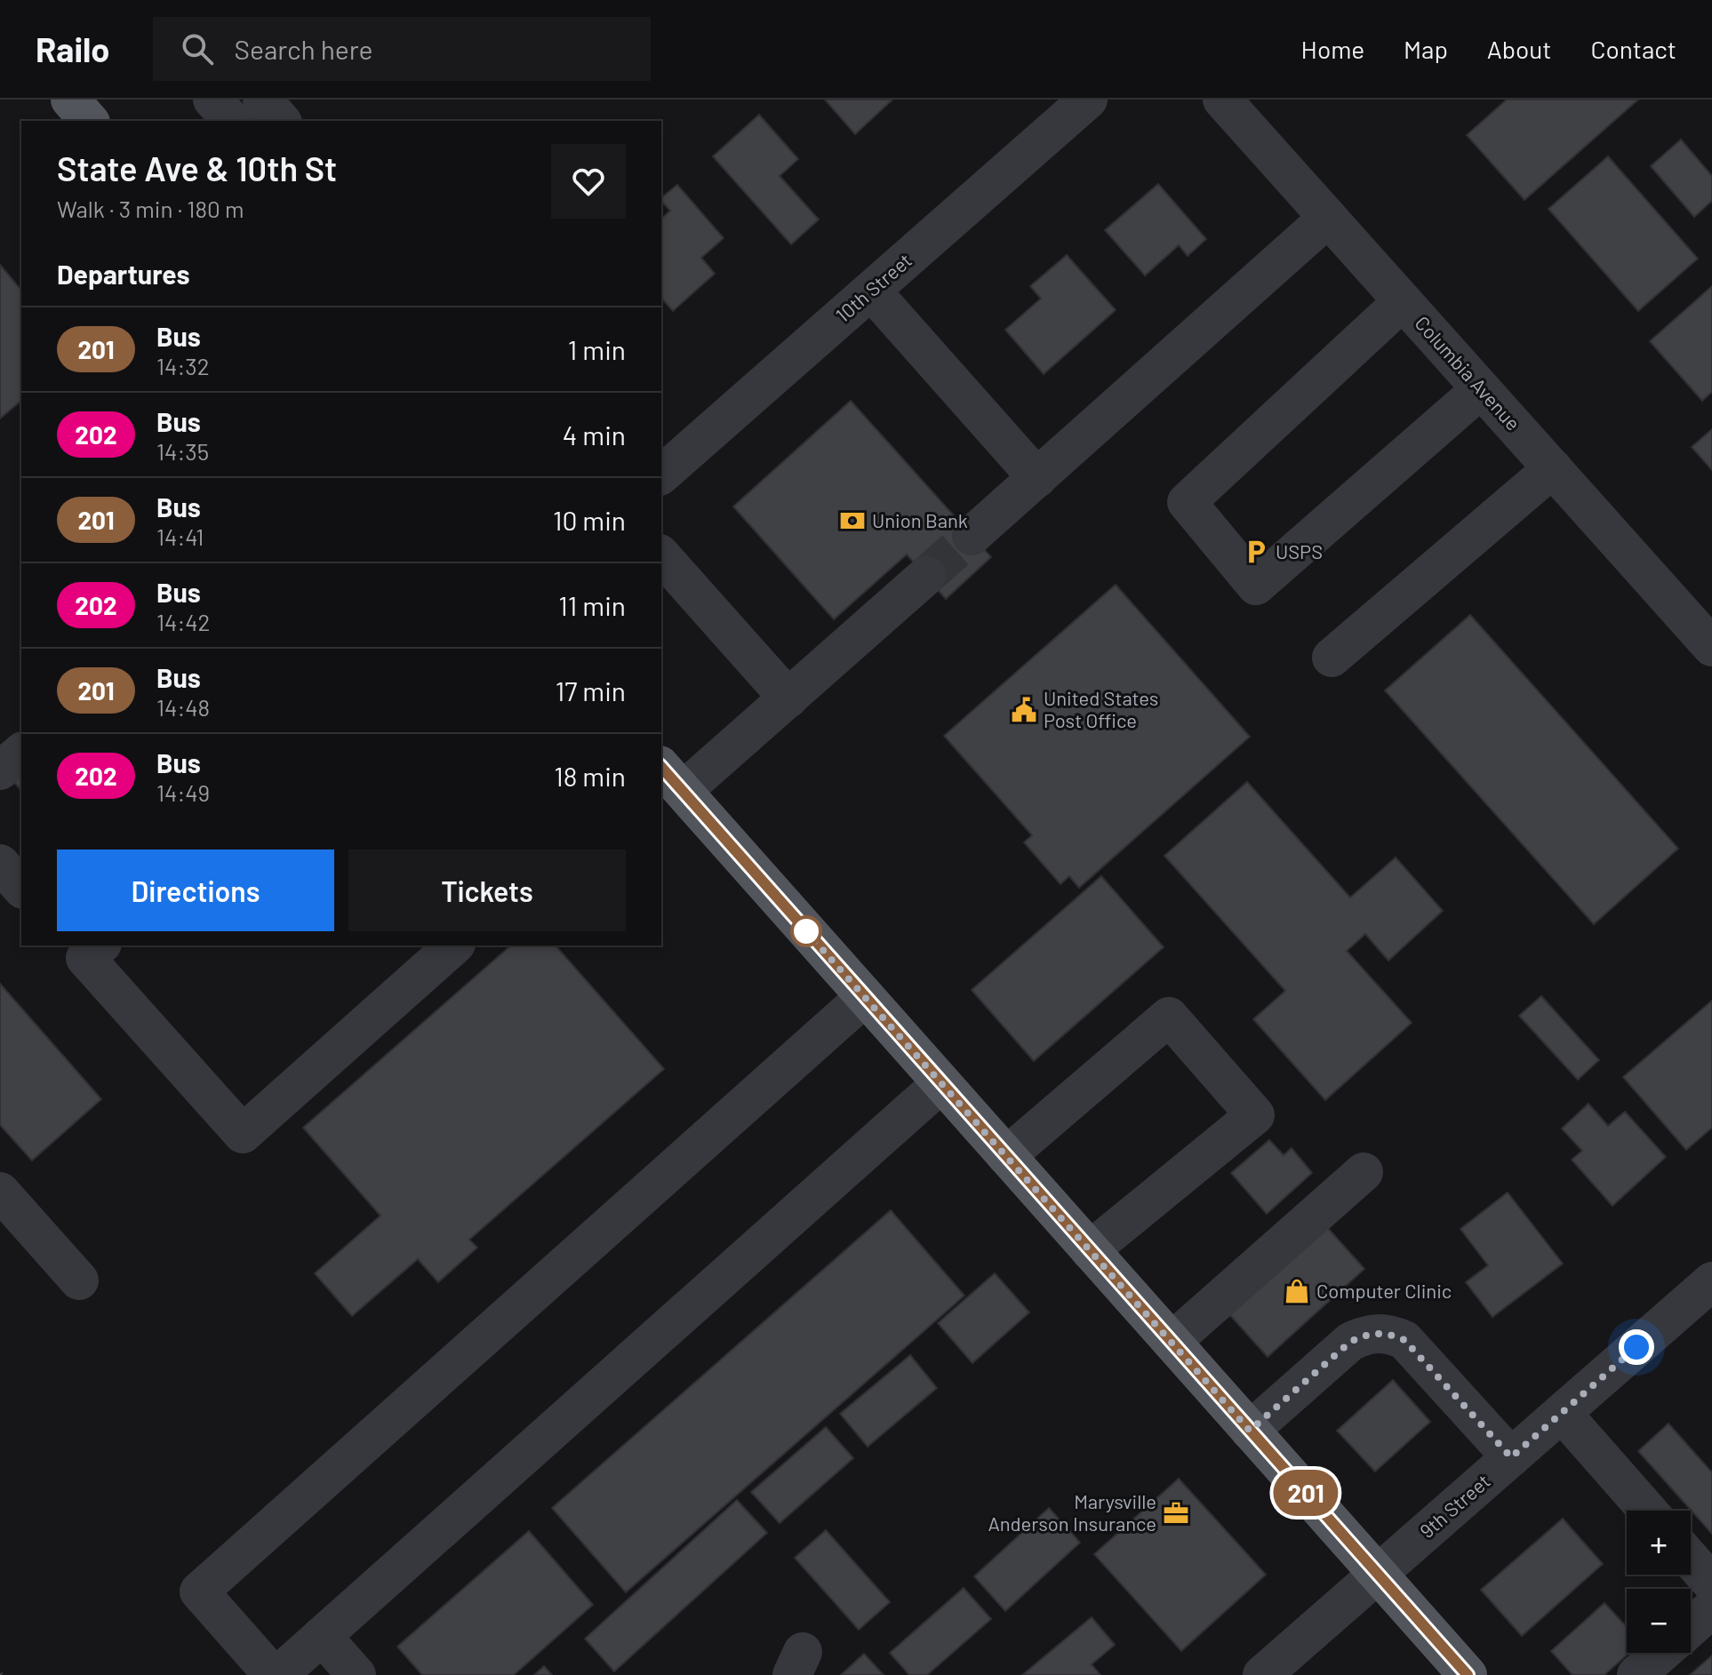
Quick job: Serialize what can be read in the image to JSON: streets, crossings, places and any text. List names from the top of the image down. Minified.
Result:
{"streets":{"street":["10th Street","Columbia Avenue","9th Street"]},"places":{"bank":["Union Bank"],"parking":["USPS"],"public building":["United States Post Office"],"shop":["Computer Clinic"],"office":["Marysville Anderson Insurance"]},"lines":["bus line 201"],"page":{"header":"Railo","search":"Search here","nav":["Home","Map","About","Contact"],"on_map":"201","heading":[["State Ave & 10th St","Walk · 3 min · 180 m"],"Departures"],"list":[{"mark":"201","name":"Bus","note":"14:32","value":"1 min"},{"mark":"202","name":"Bus","note":"14:35","value":"4 min"},{"mark":"201","name":"Bus","note":"14:41","value":"10 min"},{"mark":"202","name":"Bus","note":"14:42","value":"11 min"},{"mark":"201","name":"Bus","note":"14:48","value":"17 min"},{"mark":"202","name":"Bus","note":"14:49","value":"18 min"}],"buttons":["Directions","Tickets"],"map_buttons":["+","−"]}}
